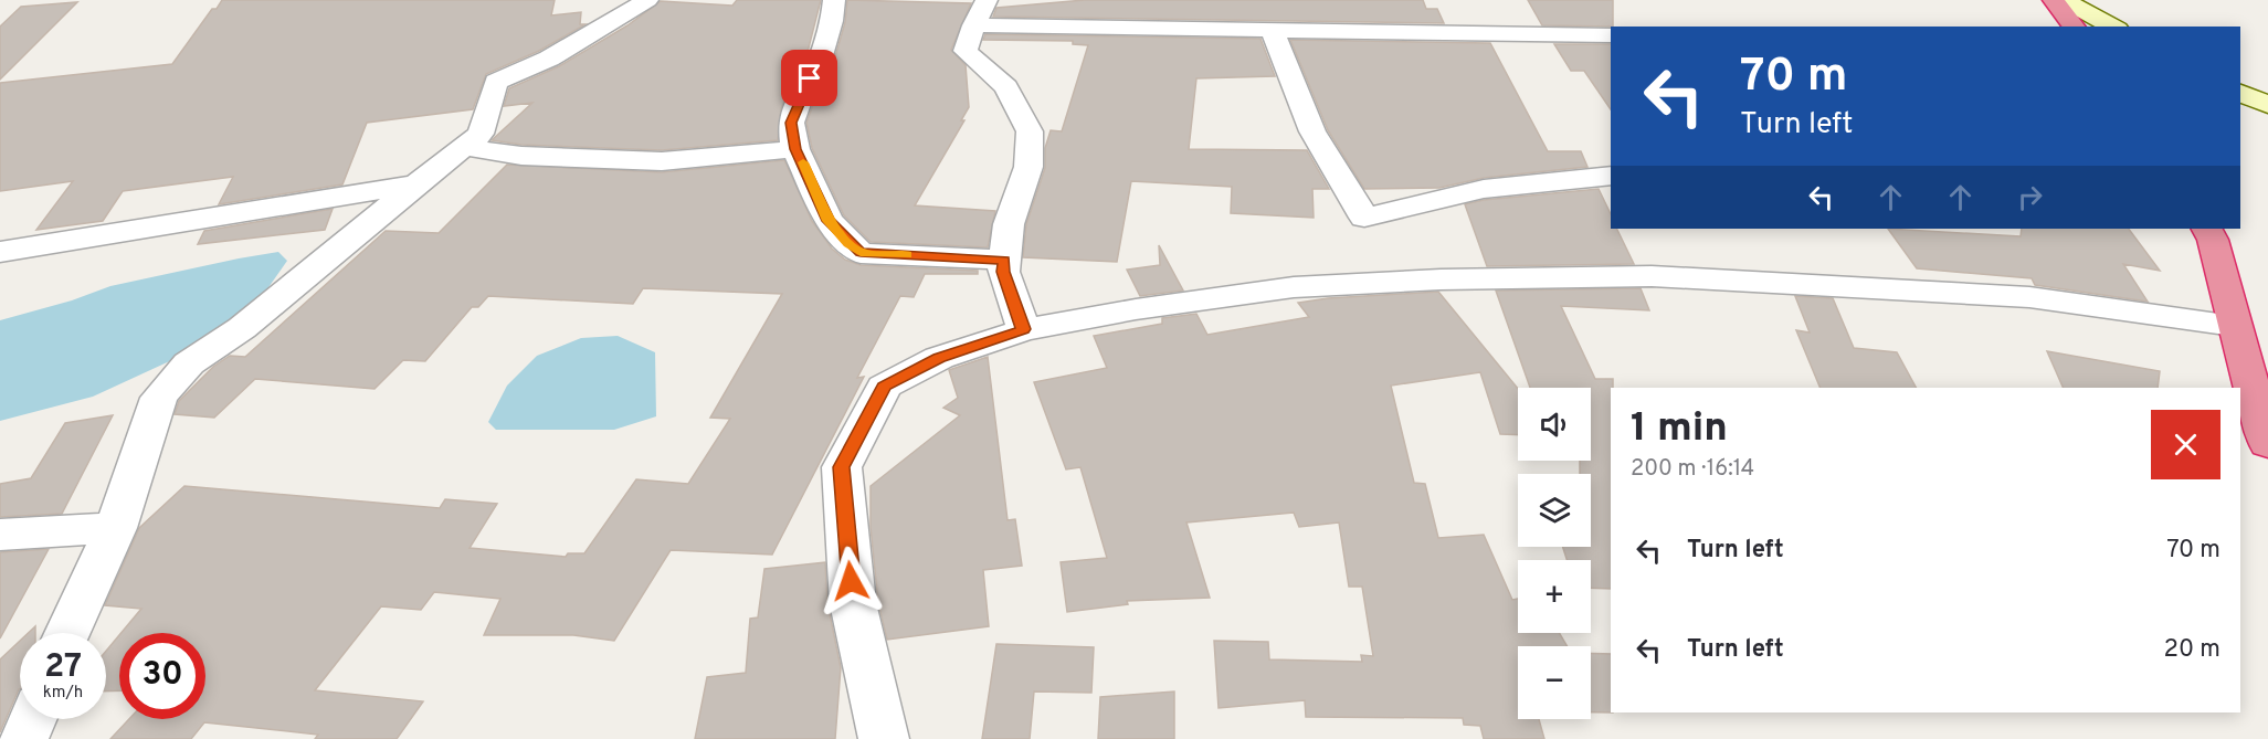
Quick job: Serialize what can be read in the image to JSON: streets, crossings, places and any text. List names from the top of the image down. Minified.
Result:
{"page":{"turn":["70 m","Turn left"],"map_buttons":["+","−"],"heading":["1 min","200 m · 16:14"],"list":[{"name":"Turn left","value":"70 m"},{"name":"Turn left","value":"20 m"}],"speed":"27 km/h","limit":"30"}}
